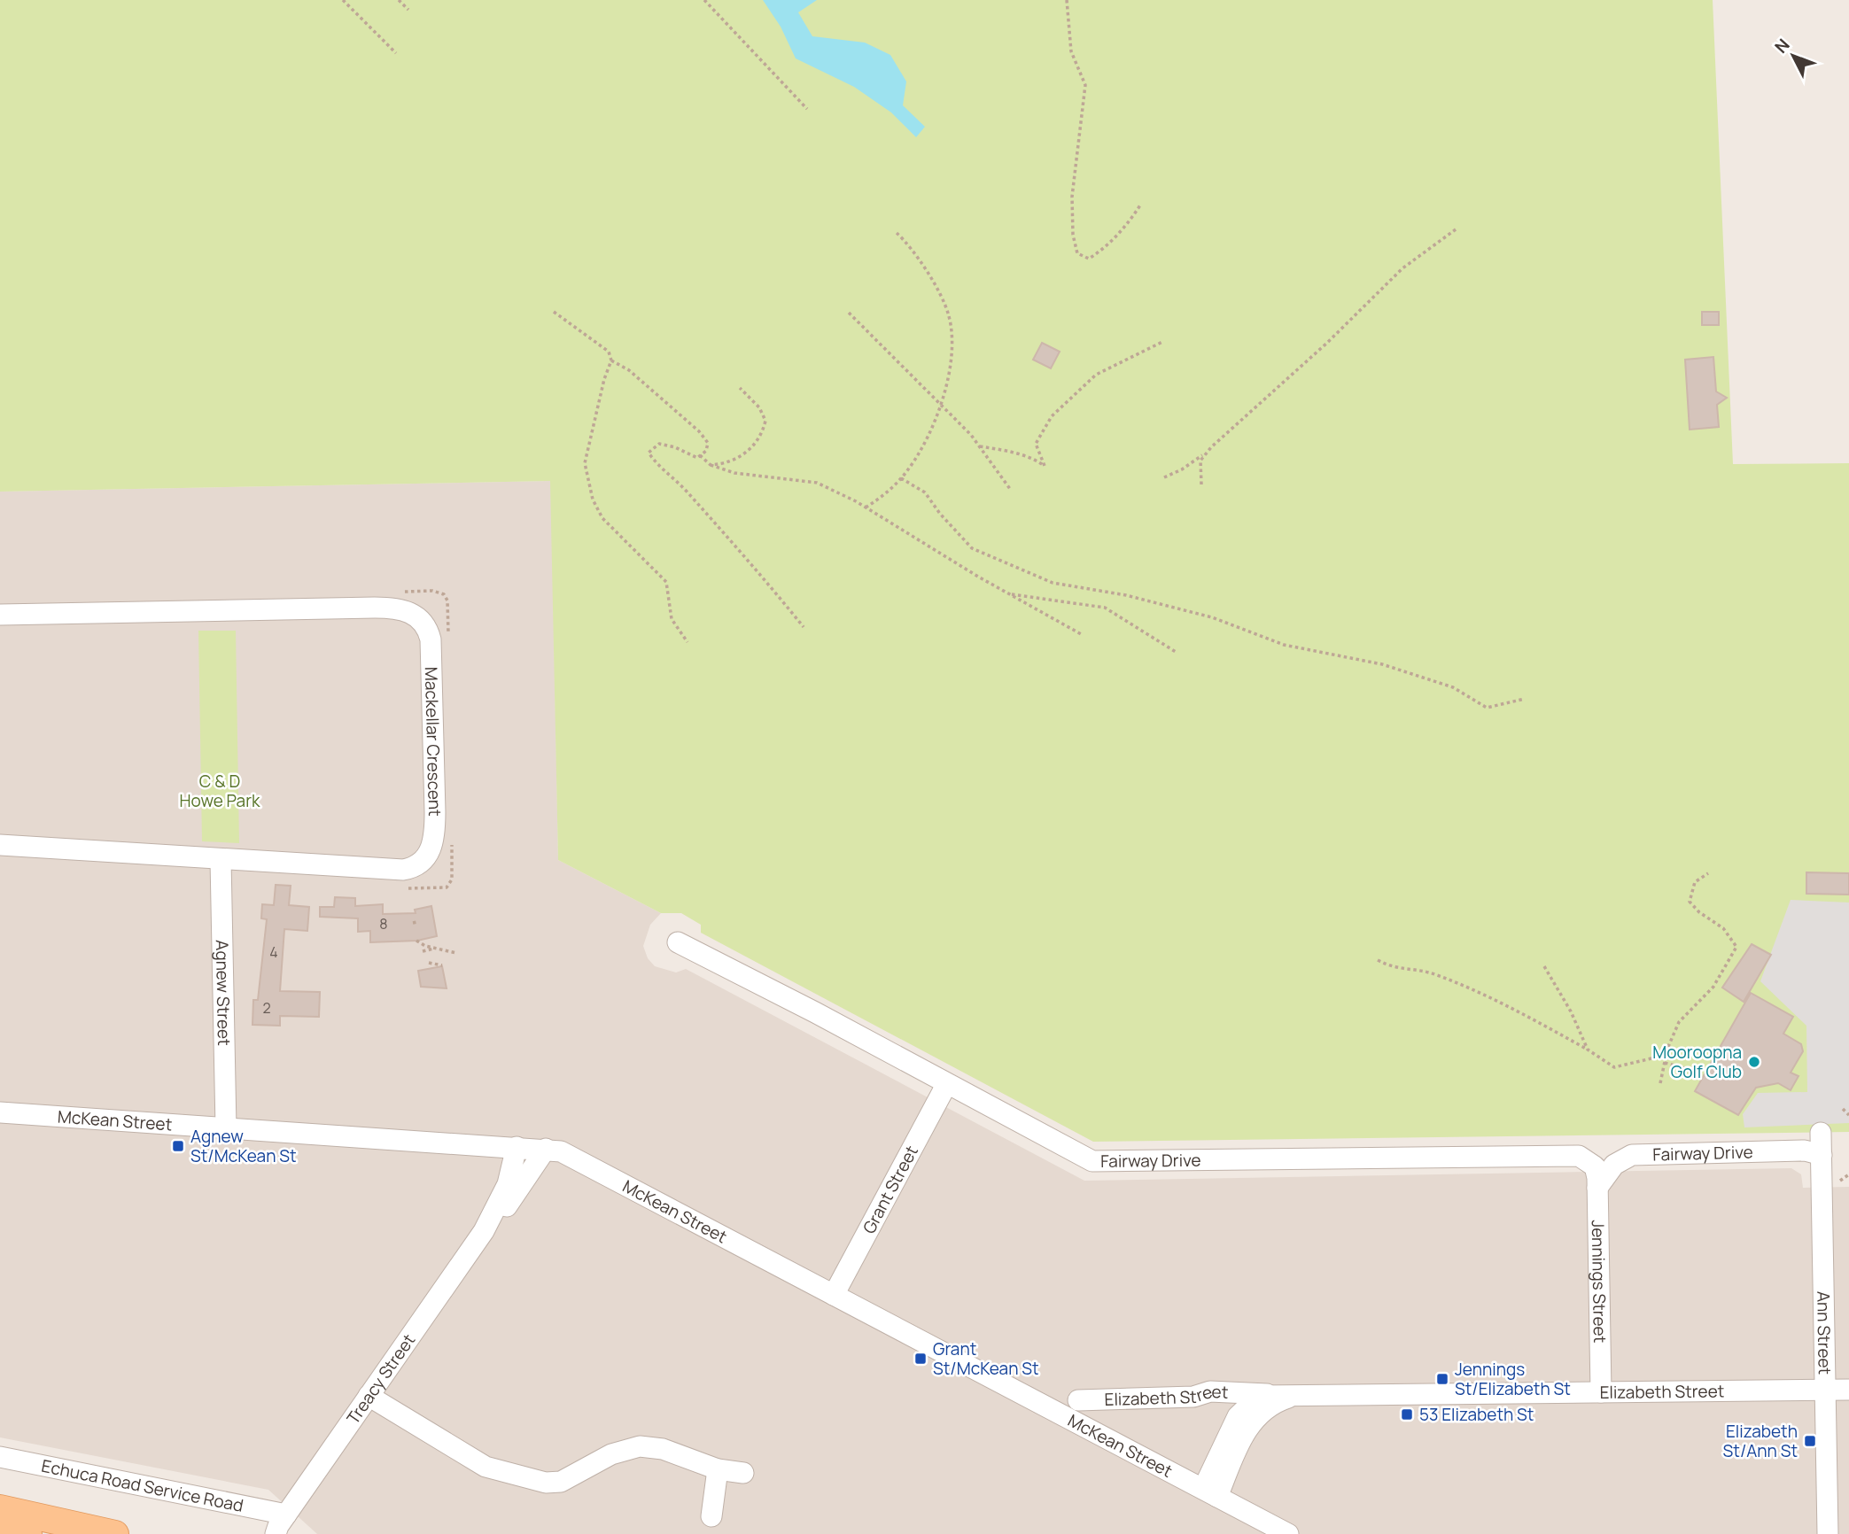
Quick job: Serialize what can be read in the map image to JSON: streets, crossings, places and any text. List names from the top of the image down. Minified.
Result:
{"streets":{"street":["Mackellar Crescent","Agnew Street","McKean Street","Fairway Drive","Grant Street","Jennings Street","Ann Street","Treacy Street","Elizabeth Street","Echuca Road Service Road"]},"crossings":[["Mackellar Crescent","Agnew Street"],["Agnew Street","McKean Street"],["McKean Street","Grant Street"],["McKean Street","Treacy Street"],["McKean Street","Elizabeth Street"],["Fairway Drive","Grant Street"],["Fairway Drive","Jennings Street"],["Fairway Drive","Ann Street"],["Jennings Street","Elizabeth Street"],["Ann Street","Elizabeth Street"],["Treacy Street","Echuca Road Service Road"]],"parks":["C & D Howe Park"],"places":{"other":["Mooroopna Golf Club"],"transit":["Agnew St/McKean St","Grant St/McKean St","Jennings St/Elizabeth St","53 Elizabeth St","Elizabeth St/Ann St"]},"house_numbers":["8","4","2"],"north":"top left"}
